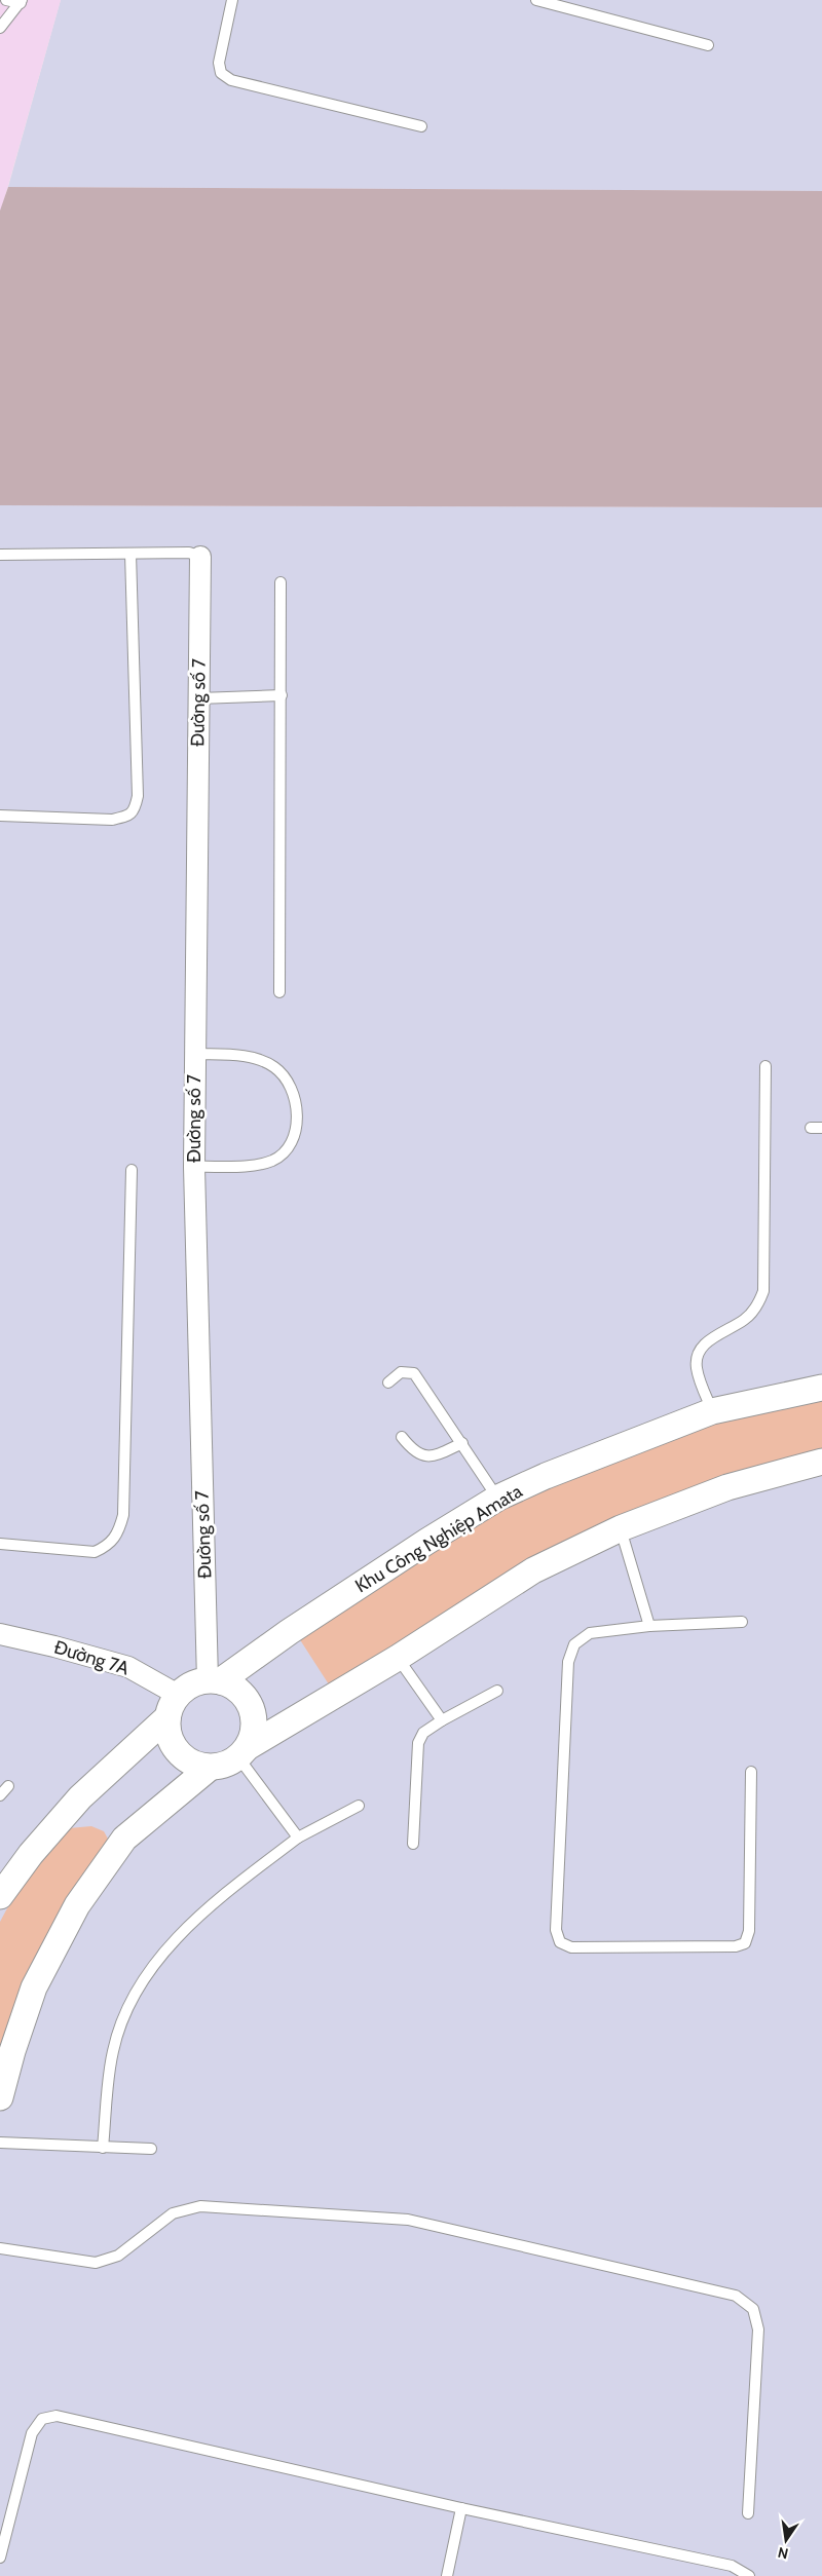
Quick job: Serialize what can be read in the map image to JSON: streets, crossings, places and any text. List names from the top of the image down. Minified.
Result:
{"streets":{"street":["Đường số 7","Khu Công Nghiệp Amata","Đường 7A"]},"crossings":[["Đường số 7","Khu Công Nghiệp Amata"],["Đường số 7","Đường 7A"],["Khu Công Nghiệp Amata","Đường 7A"]],"north":"bottom"}
